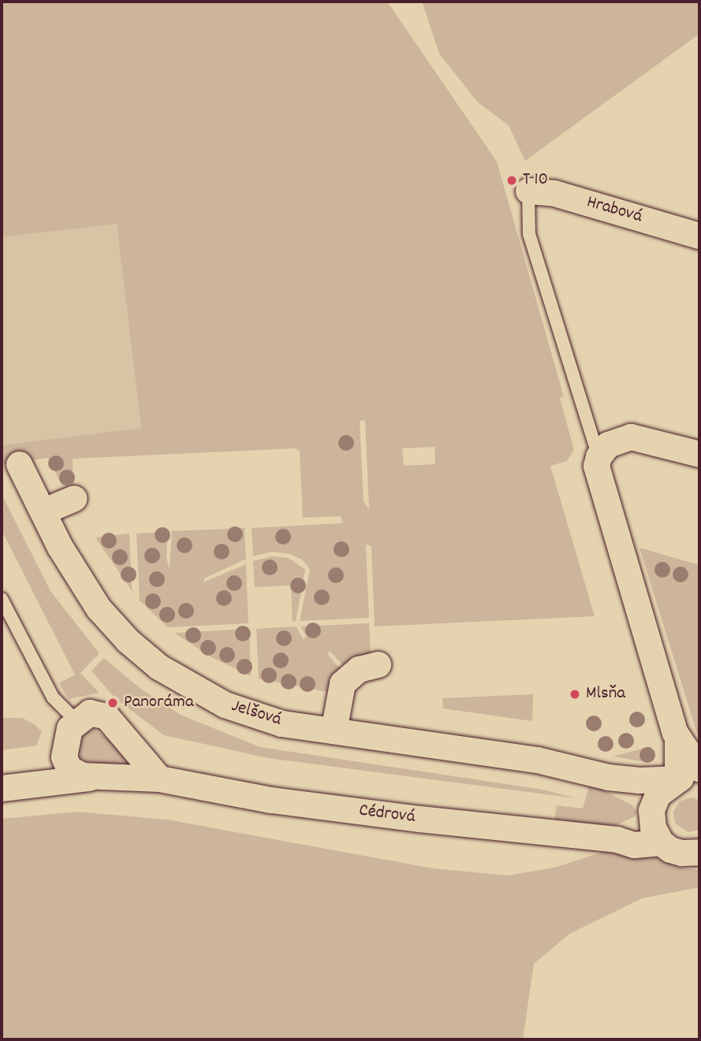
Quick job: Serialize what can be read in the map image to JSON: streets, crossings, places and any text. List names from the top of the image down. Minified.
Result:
{"streets":{"street":["Hrabová","Jelšová","Cédrová"]},"places":["T 10","Mlsňa","Panoráma"]}
